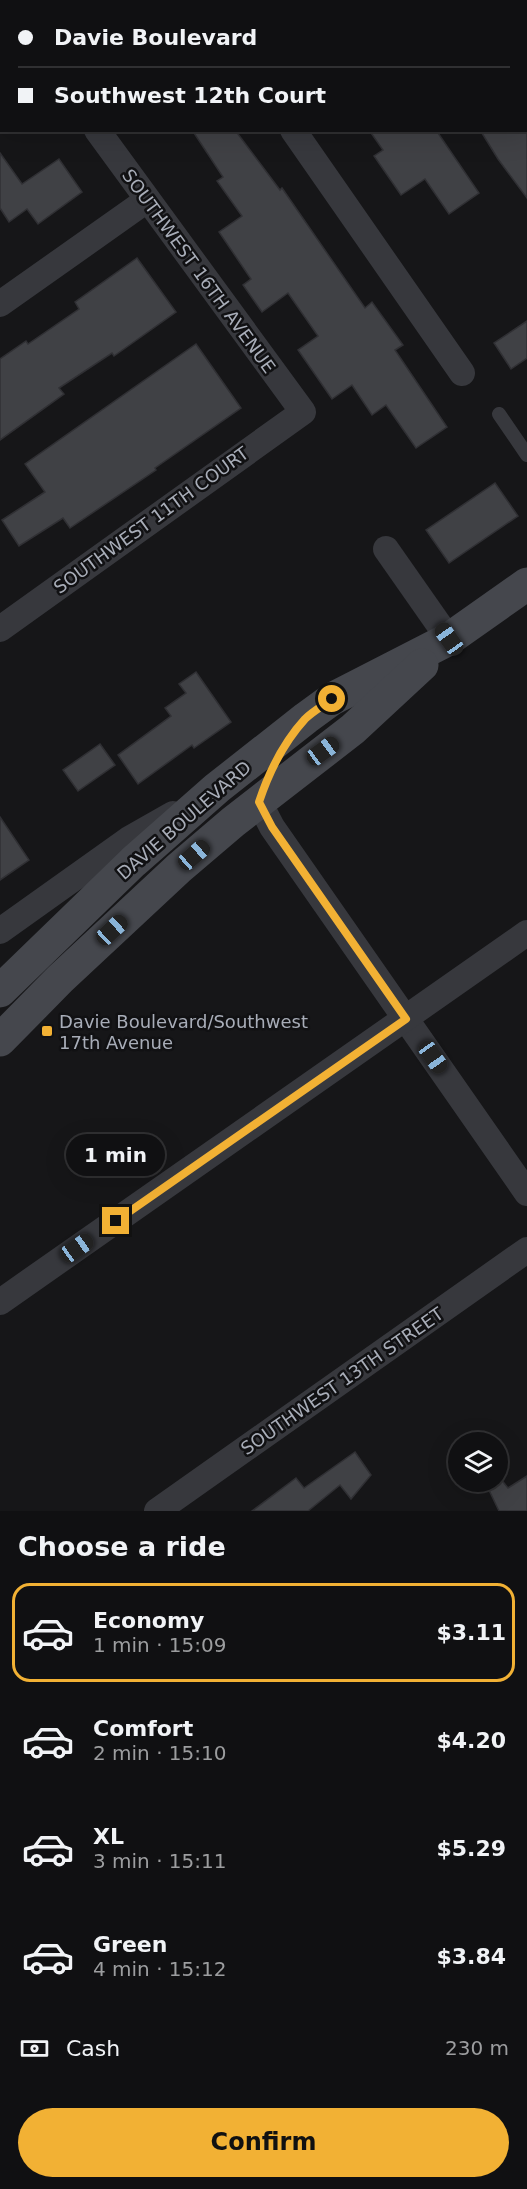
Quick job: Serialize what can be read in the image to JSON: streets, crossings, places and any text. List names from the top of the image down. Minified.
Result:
{"streets":{"main road":["DAVIE BOULEVARD"],"street":["SOUTHWEST 16TH AVENUE","SOUTHWEST 11TH COURT","SOUTHWEST 13TH STREET"]},"crossings":[["SOUTHWEST 16TH AVENUE","SOUTHWEST 11TH COURT"]],"places":{"transit":["Davie Boulevard/Southwest 17th Avenue"]},"page":{"banner":["Davie Boulevard","Southwest 12th Court"],"bubble":"1 min","heading":"Choose a ride","list":[{"name":"Economy","note":"1 min · 15:09","value":"$3.11"},{"name":"Comfort","note":"2 min · 15:10","value":"$4.20"},{"name":"XL","note":"3 min · 15:11","value":"$5.29"},{"name":"Green","note":"4 min · 15:12","value":"$3.84"}],"pay":["Cash","230 m"],"buttons":"Confirm"}}
